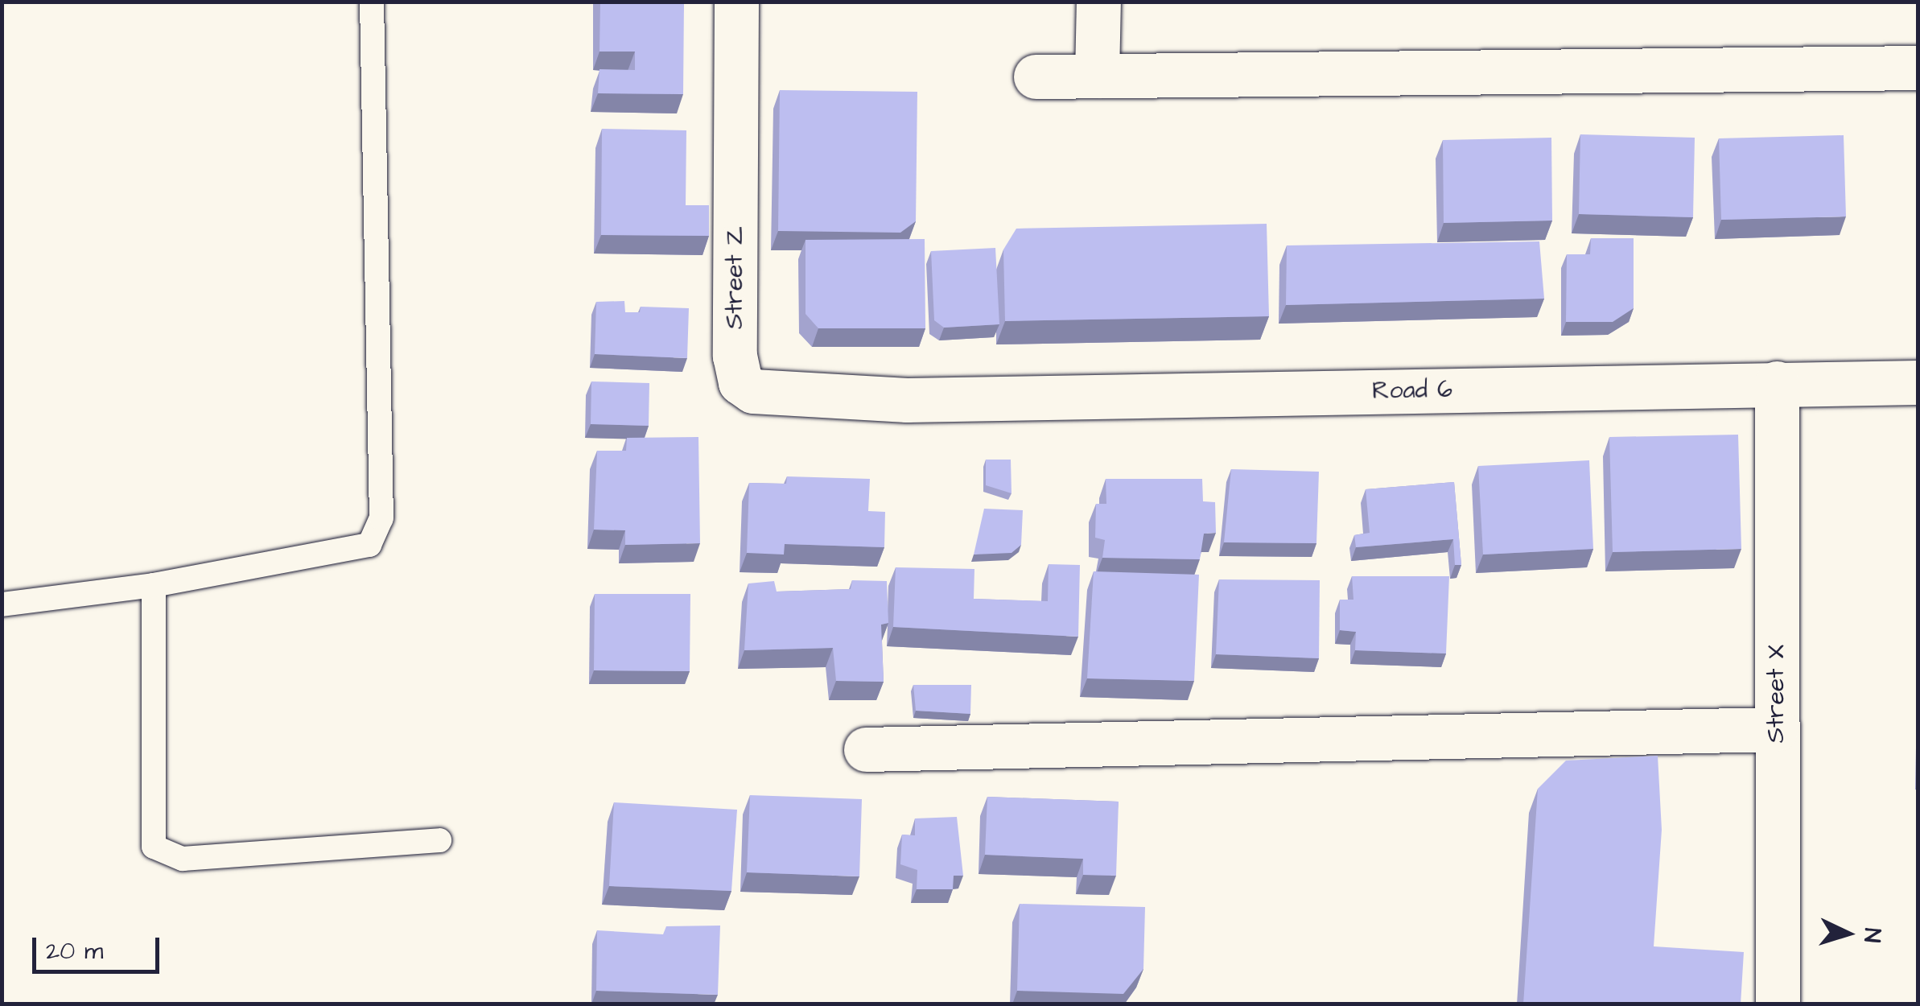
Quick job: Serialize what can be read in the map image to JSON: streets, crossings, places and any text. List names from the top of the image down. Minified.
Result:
{"streets":{"street":["Street Z","Road 6","Street X"]},"crossings":[["Street Z","Road 6"],["Road 6","Street X"]],"scale_bar":"20 m","north":"right"}
